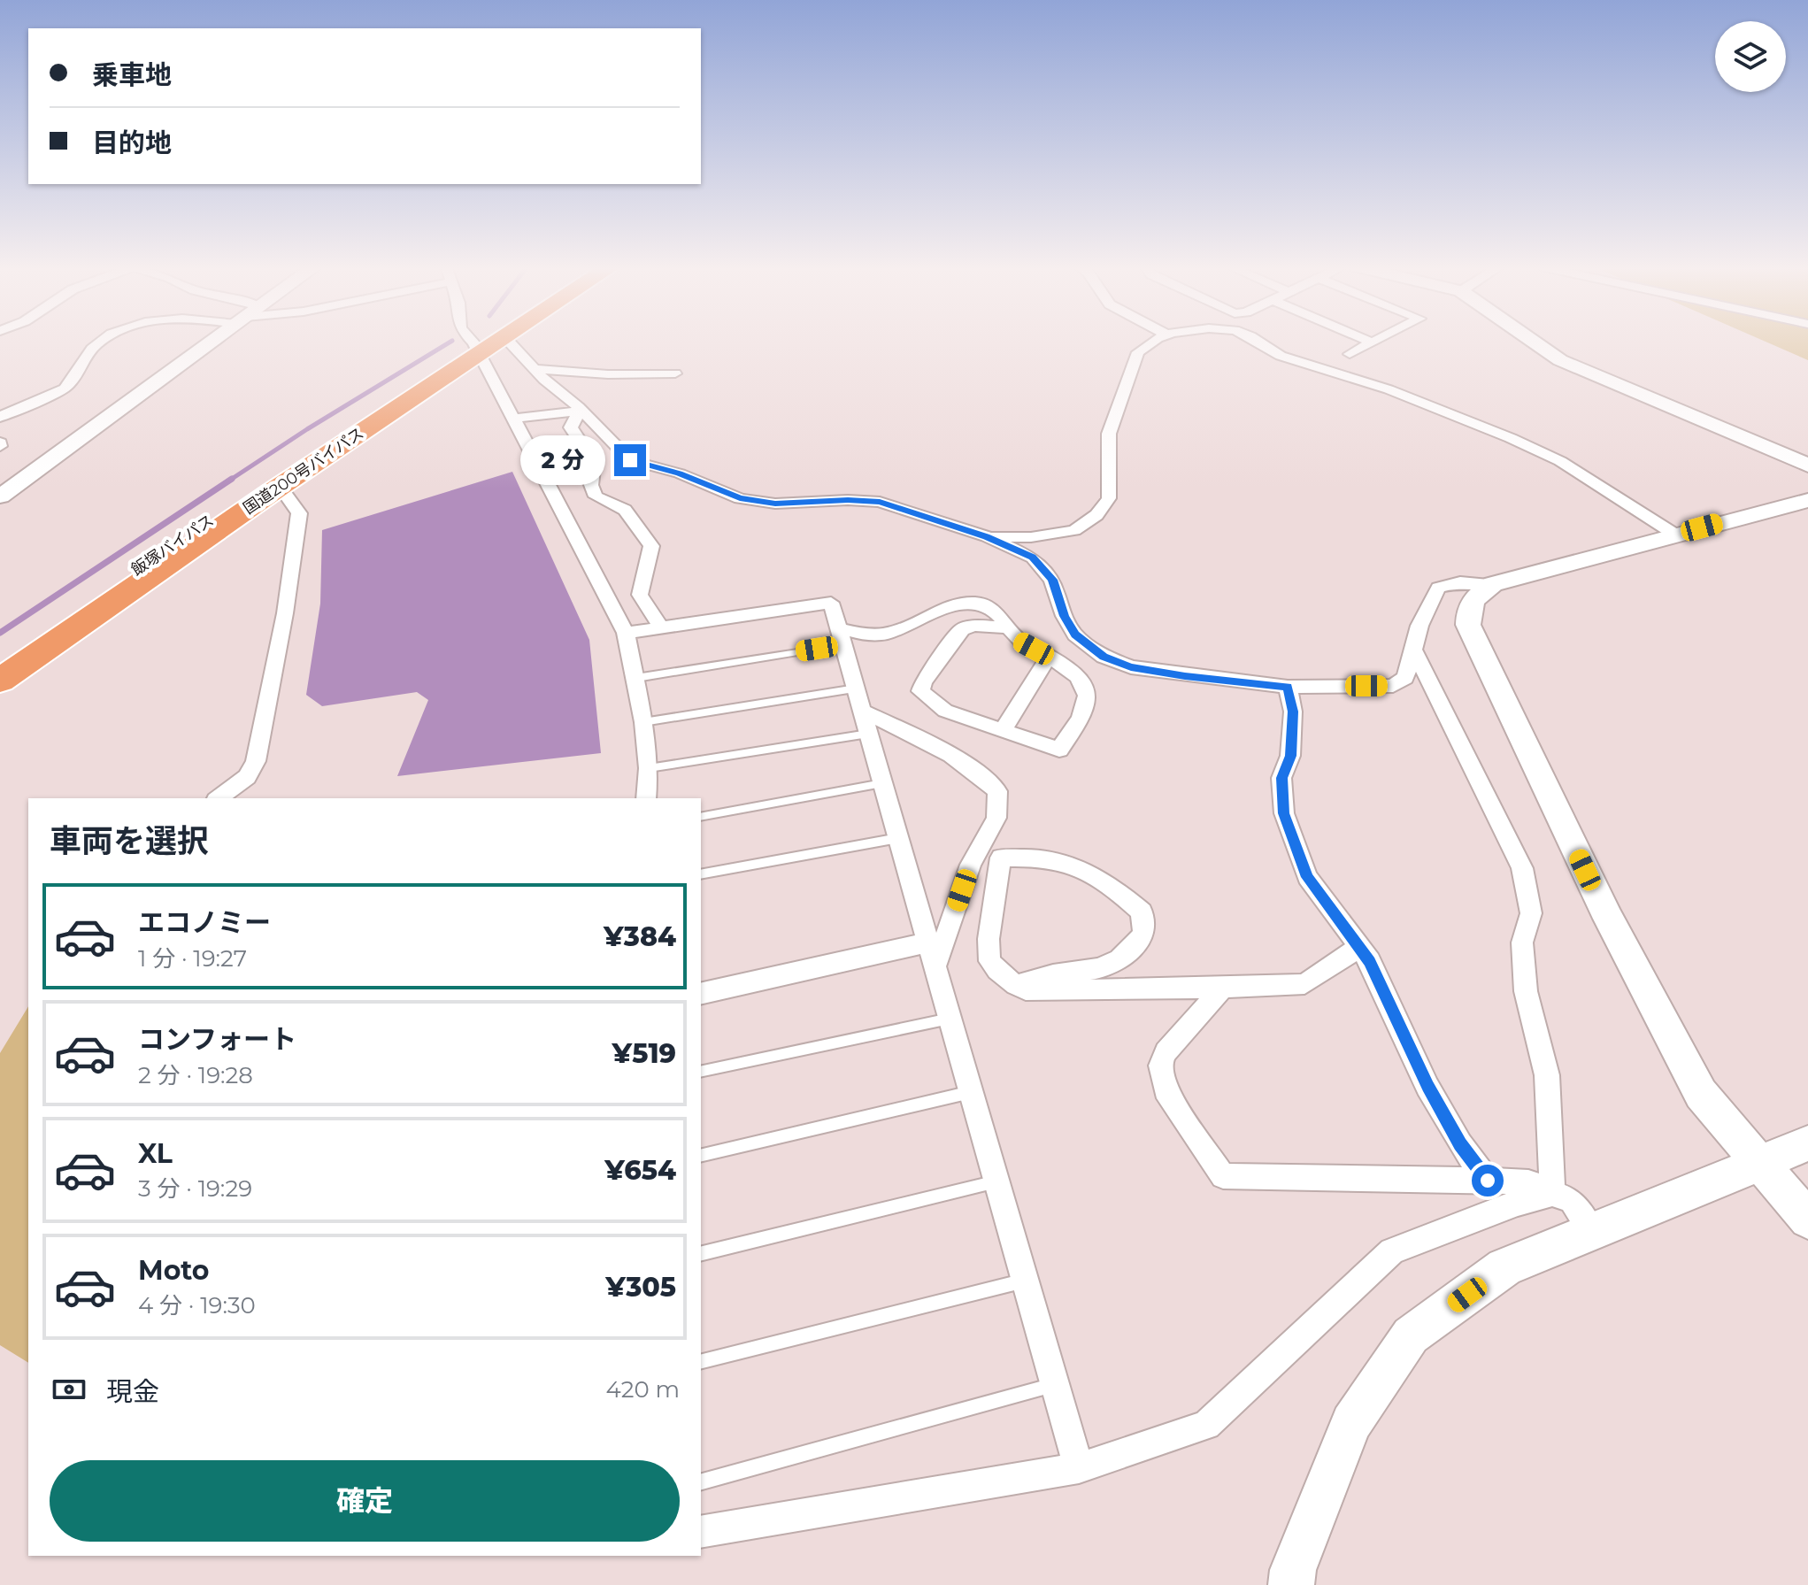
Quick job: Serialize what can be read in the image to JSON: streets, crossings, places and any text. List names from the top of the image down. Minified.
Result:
{"streets":{"highway":["国道200号バイパス","飯塚バイパス"]},"crossings":[["国道200号バイパス","飯塚バイパス"]],"page":{"banner":["乗車地","目的地"],"bubble":"2 分","heading":"車両を選択","list":[{"name":"エコノミー","note":"1 分 · 19:27","value":"¥384"},{"name":"コンフォート","note":"2 分 · 19:28","value":"¥519"},{"name":"XL","note":"3 分 · 19:29","value":"¥654"},{"name":"Moto","note":"4 分 · 19:30","value":"¥305"}],"pay":["現金","420 m"],"buttons":"確定"}}
